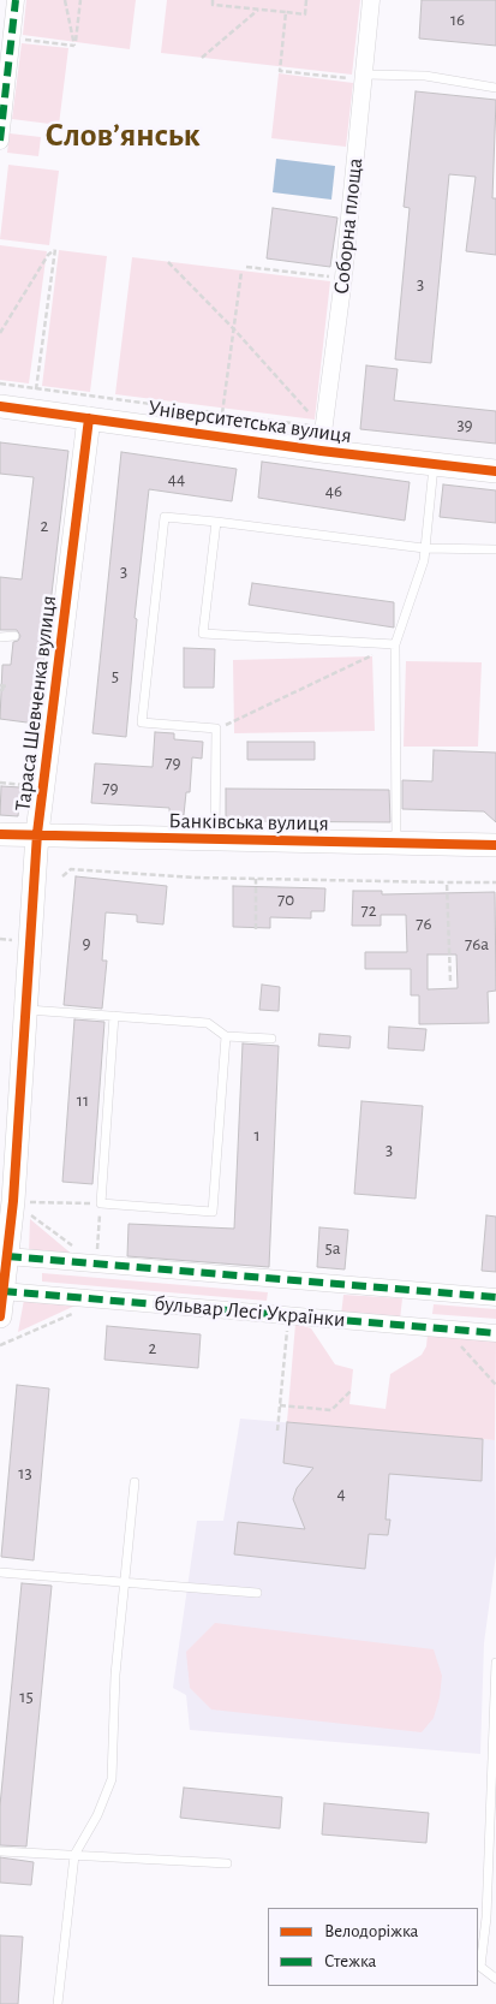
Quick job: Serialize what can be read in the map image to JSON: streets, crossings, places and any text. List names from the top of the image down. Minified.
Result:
{"streets":{"street":["Соборна площа","Університетська вулиця","Тараса Шевченка вулиця","Банківська вулиця","бульвар Лесі Українки"]},"crossings":[["Соборна площа","Університетська вулиця"],["Університетська вулиця","Тараса Шевченка вулиця"],["Тараса Шевченка вулиця","Банківська вулиця"],["Тараса Шевченка вулиця","бульвар Лесі Українки"]],"districts":["Слов’янськ"],"house_numbers":["16","3","39","44","46","2","3","5","79","79","70","72","76","9","76а","11","1","3","5а","2","13","4","15"],"legend":["Велодоріжка","Стежка"]}
